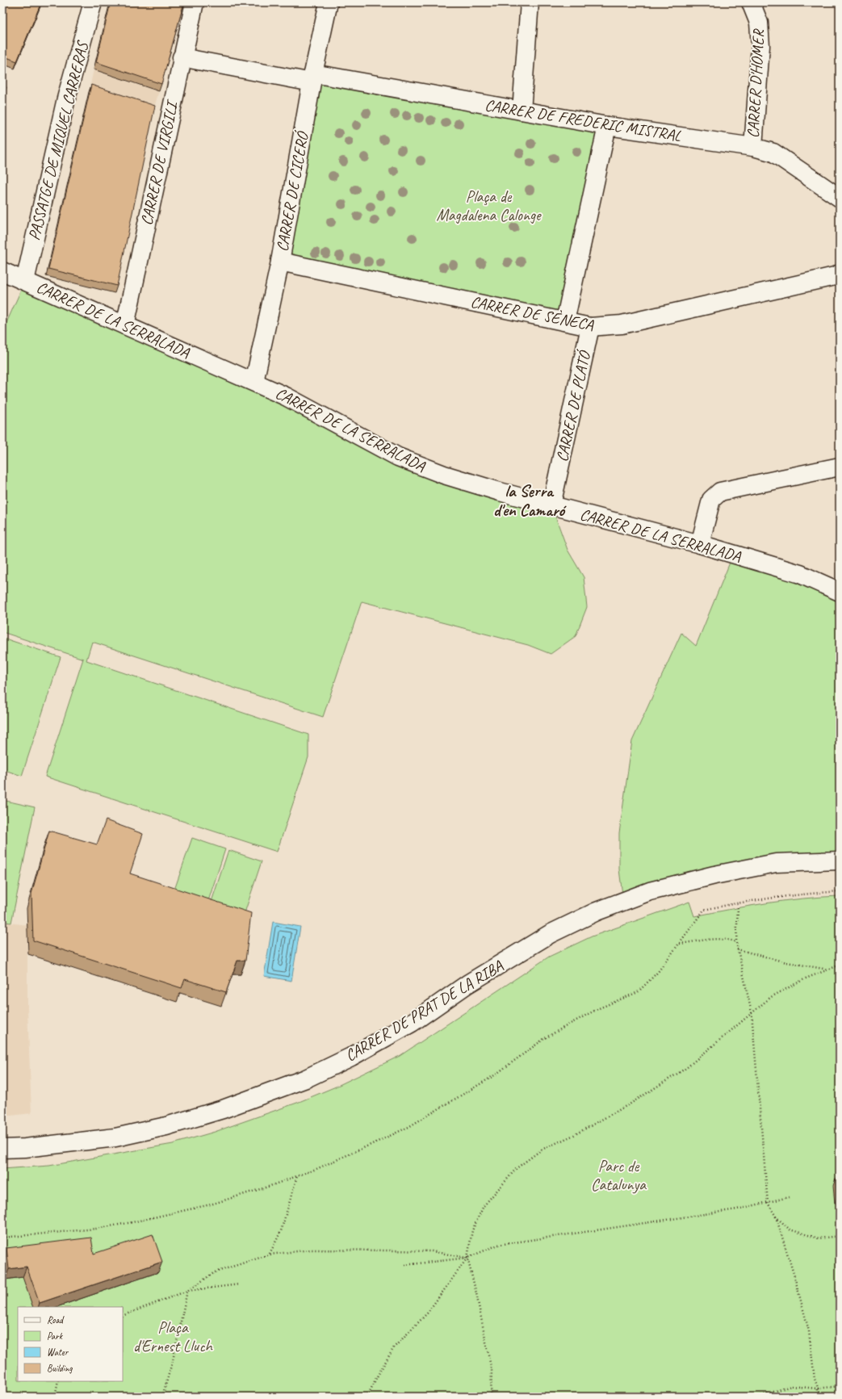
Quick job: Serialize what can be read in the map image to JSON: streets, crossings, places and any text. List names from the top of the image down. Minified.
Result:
{"streets":{"street":["CARRER D'HOMER","CARRER DE FREDERIC MISTRAL","PASSATGE DE MIQUEL CARRERAS","CARRER DE VIRGILI","CARRER DE CICERÓ","CARRER DE SÈNECA","CARRER DE LA SERRALADA","CARRER DE PLATÓ","CARRER DE PRAT DE LA RIBA"]},"crossings":[["CARRER D'HOMER","CARRER DE FREDERIC MISTRAL"],["CARRER DE FREDERIC MISTRAL","CARRER DE VIRGILI"],["CARRER DE FREDERIC MISTRAL","CARRER DE CICERÓ"],["PASSATGE DE MIQUEL CARRERAS","CARRER DE LA SERRALADA"],["CARRER DE VIRGILI","CARRER DE LA SERRALADA"],["CARRER DE CICERÓ","CARRER DE SÈNECA"],["CARRER DE CICERÓ","CARRER DE LA SERRALADA"],["CARRER DE SÈNECA","CARRER DE PLATÓ"],["CARRER DE LA SERRALADA","CARRER DE PLATÓ"]],"districts":["la Serra d'en Camaró"],"parks":["Plaça de Magdalena Calonge","Parc de Catalunya","Plaça d'Ernest Lluch"],"legend":["Road","Park","Water","Building"]}
